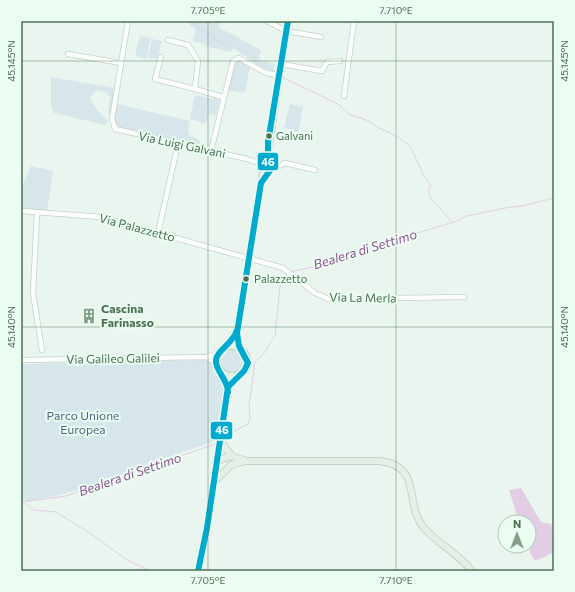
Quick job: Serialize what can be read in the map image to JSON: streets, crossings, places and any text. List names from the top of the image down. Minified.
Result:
{"streets":{"street":["Via Luigi Galvani","Via Palazzetto","Via La Merla","Via Galileo Galilei"]},"crossings":[["Via Palazzetto","Via La Merla"]],"water":["Bealera di Settimo"],"parks":["Parco Unione Europea"],"places":{"other":["Galvani","Palazzetto"],"building":["Cascina Farinasso"]},"lines":["transit line 46"],"north":"top","coordinates":["7.705°E","7.710°E","45.145°N","45.140°N"]}
